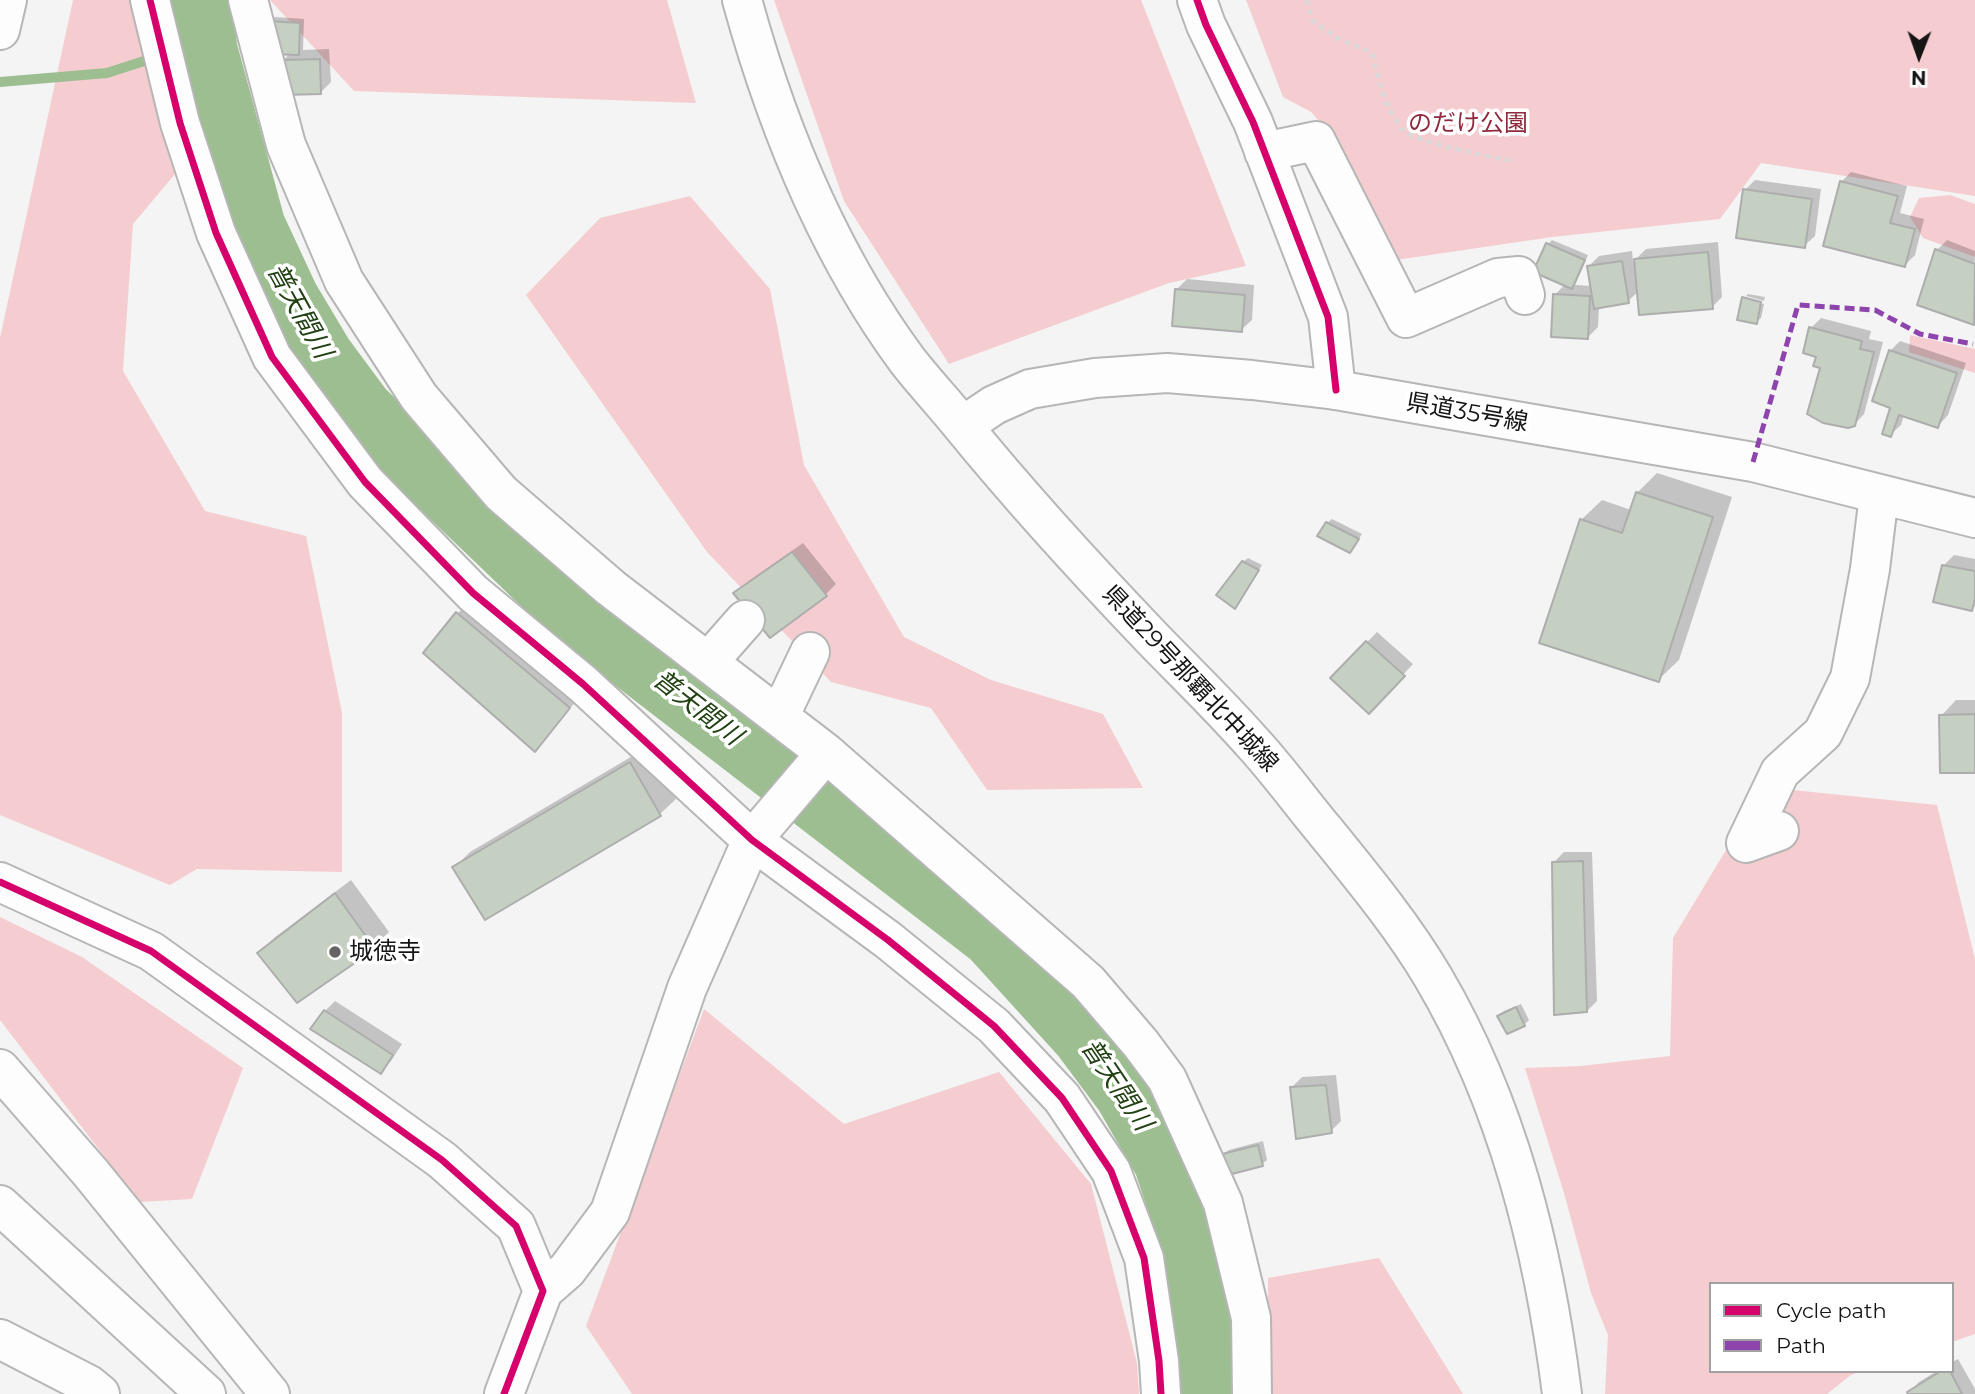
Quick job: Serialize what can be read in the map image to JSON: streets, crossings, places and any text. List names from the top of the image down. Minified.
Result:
{"streets":{"main road":["県道35号線","県道29号那覇北中城線"]},"crossings":[["県道35号線","県道29号那覇北中城線"]],"water":["普天間川"],"parks":["のだけ公園"],"places":["城徳寺"],"legend":["Cycle path","Path"],"north":"bottom"}
